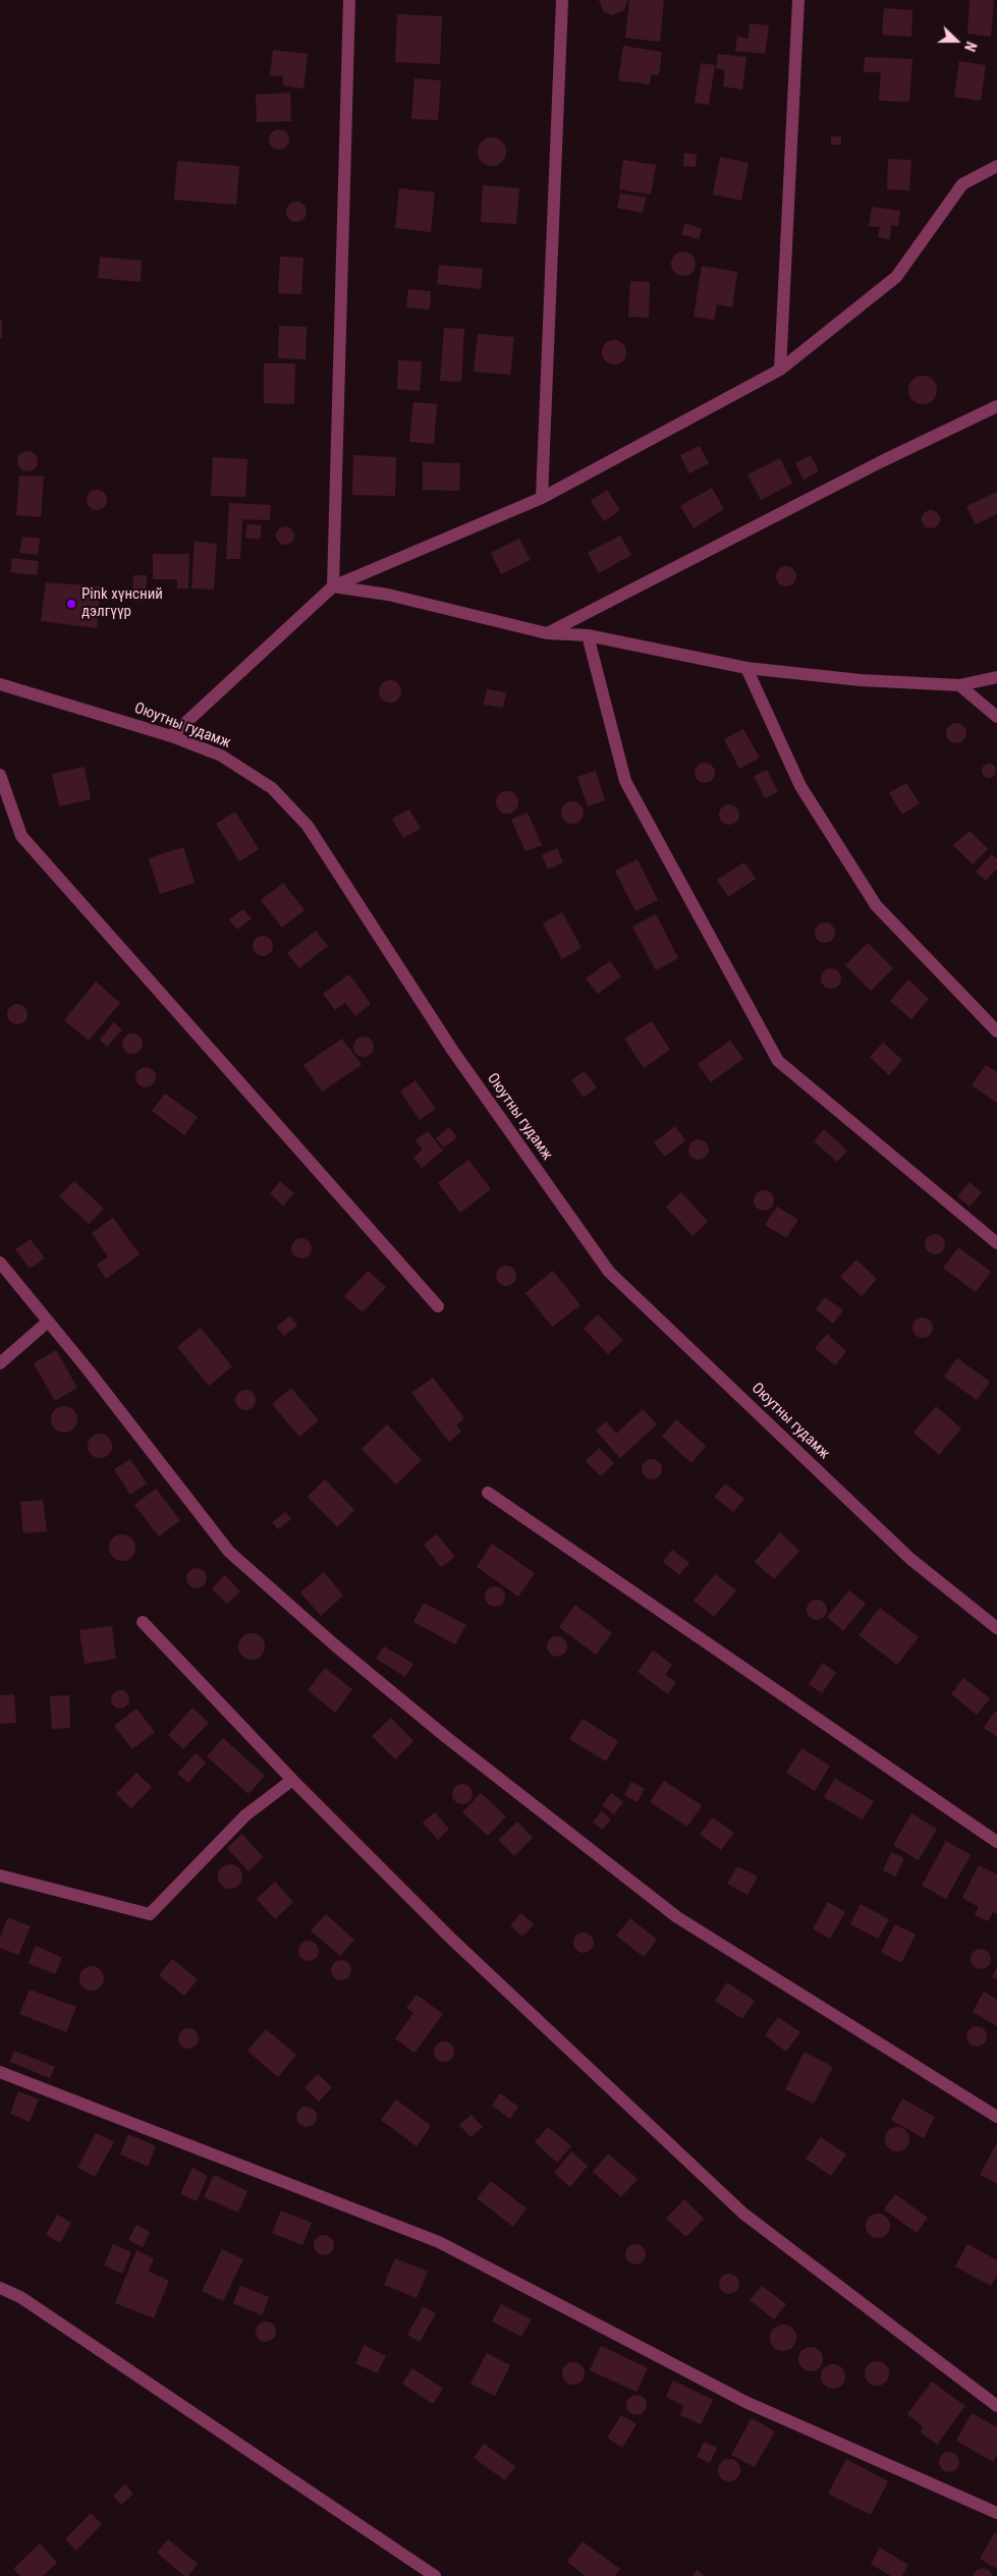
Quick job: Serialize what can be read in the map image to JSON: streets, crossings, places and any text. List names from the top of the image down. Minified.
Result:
{"streets":{"street":["Оюутны гудамж"]},"places":["Pink хүнсний дэлгүүр"],"north":"right"}
